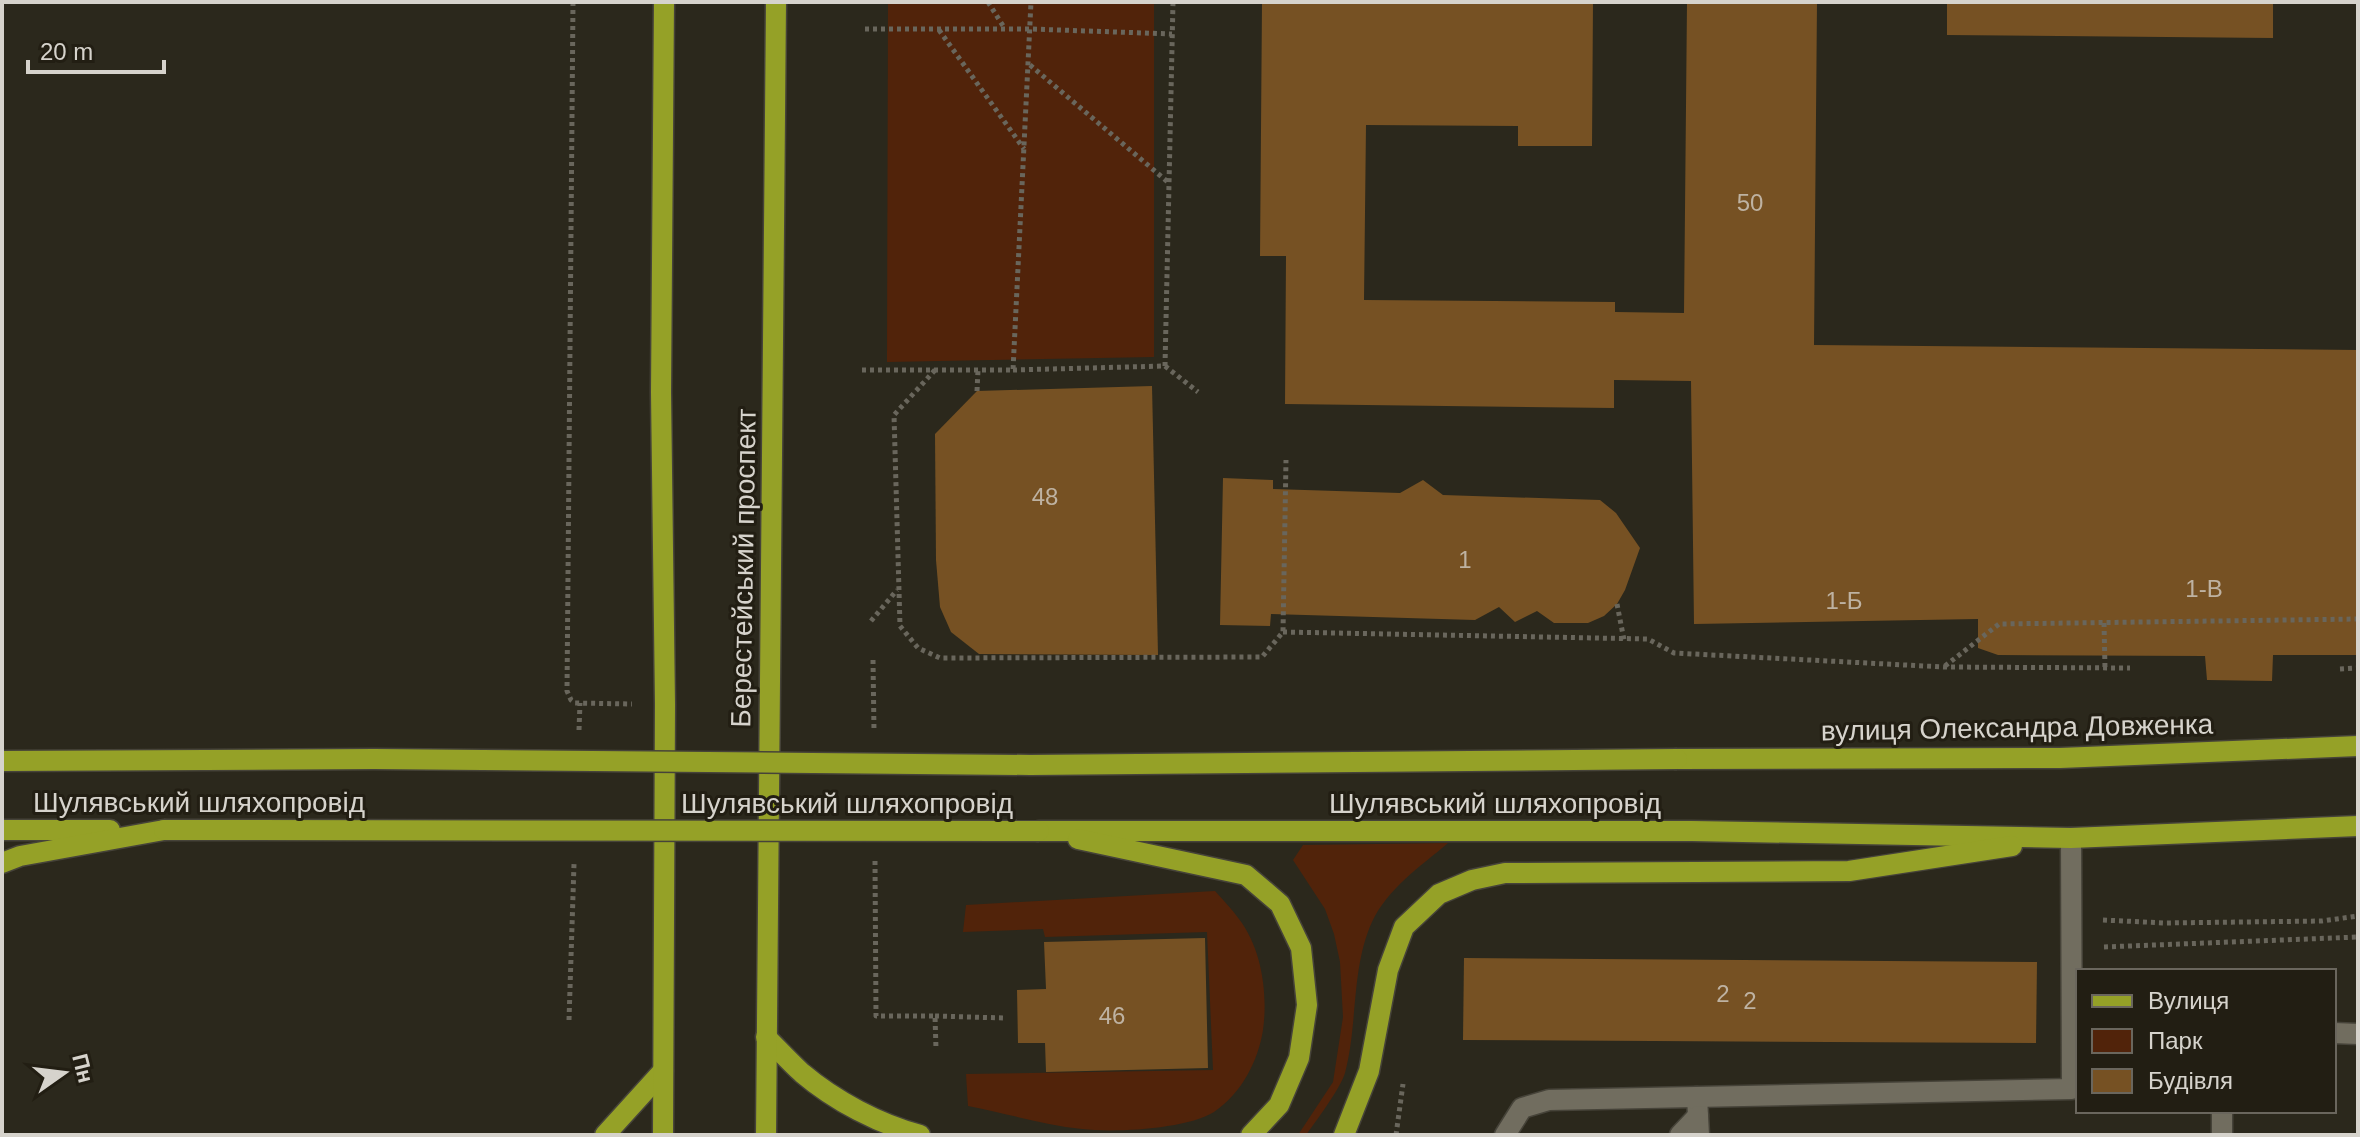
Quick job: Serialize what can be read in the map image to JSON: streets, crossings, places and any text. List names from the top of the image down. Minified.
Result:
{"streets":{"main road":["Берестейський проспект","вулиця Олександра Довженка","Шулявський шляхопровід"]},"crossings":[["вулиця Олександра Довженка","Шулявський шляхопровід"]],"house_numbers":["50","48","1","1-В","1-Б","2","2","46"],"legend":["Вулиця","Парк","Будівля"],"scale_bar":"20 m","north":"right"}
